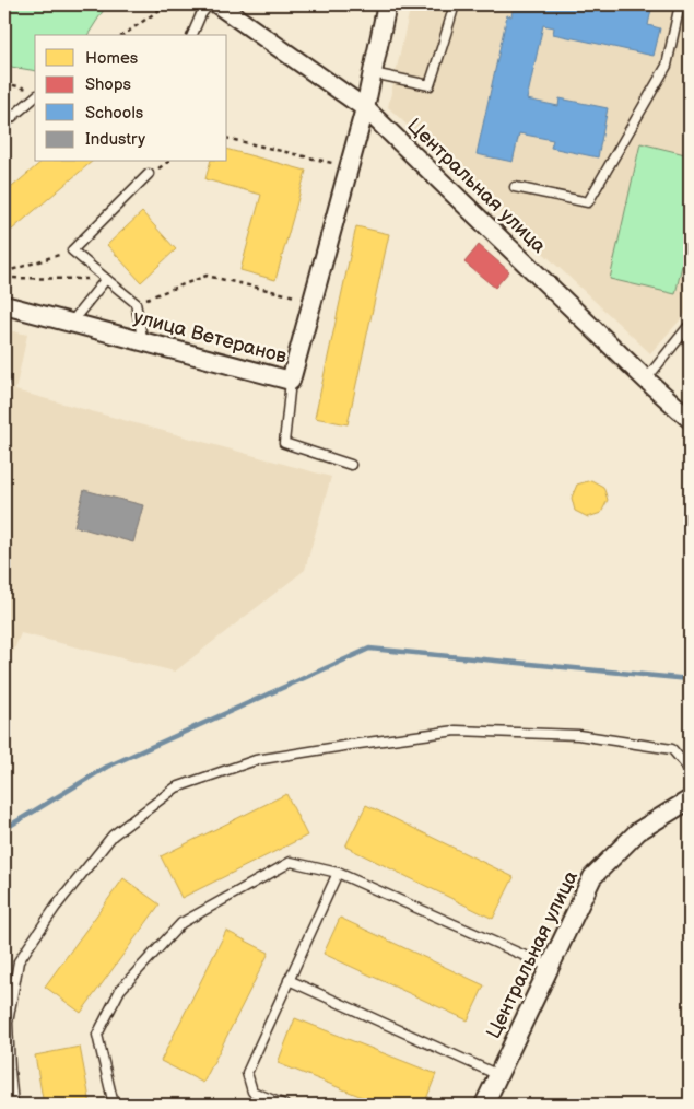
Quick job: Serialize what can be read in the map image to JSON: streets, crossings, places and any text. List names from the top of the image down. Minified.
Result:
{"streets":{"street":["Центральная улица","улица Ветеранов"]},"crossings":[["Центральная улица","улица Ветеранов"]],"legend":["Homes","Shops","Schools","Industry"]}
